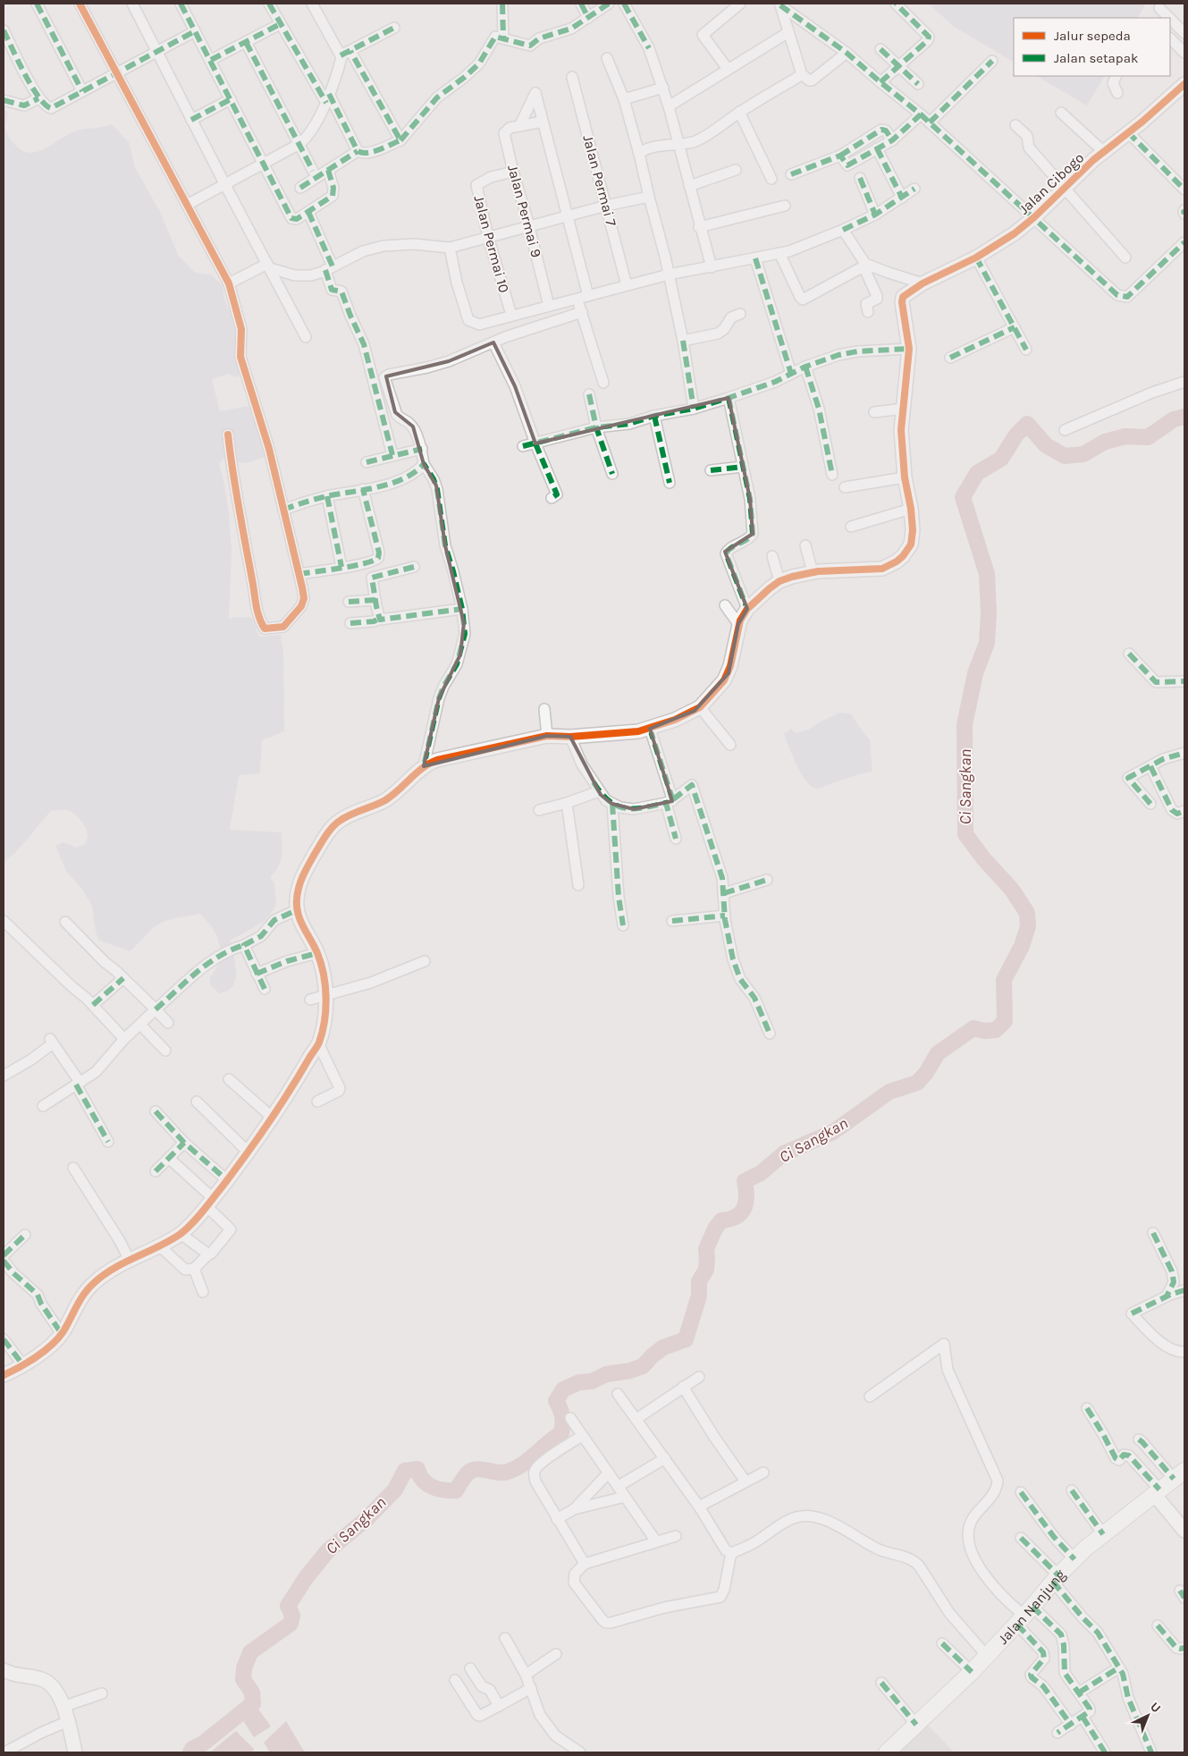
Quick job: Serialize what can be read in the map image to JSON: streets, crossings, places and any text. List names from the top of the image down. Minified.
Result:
{"streets":{"main road":["Jalan Nanjung"],"street":["Jalan Permai 7","Jalan Cibogo","Jalan Permai 9","Jalan Permai 10"]},"crossings":[["Jalan Permai 9","Jalan Permai 10"]],"water":["Ci Sangkan"],"legend":["Jalur sepeda","Jalan setapak"],"north":"top right"}
